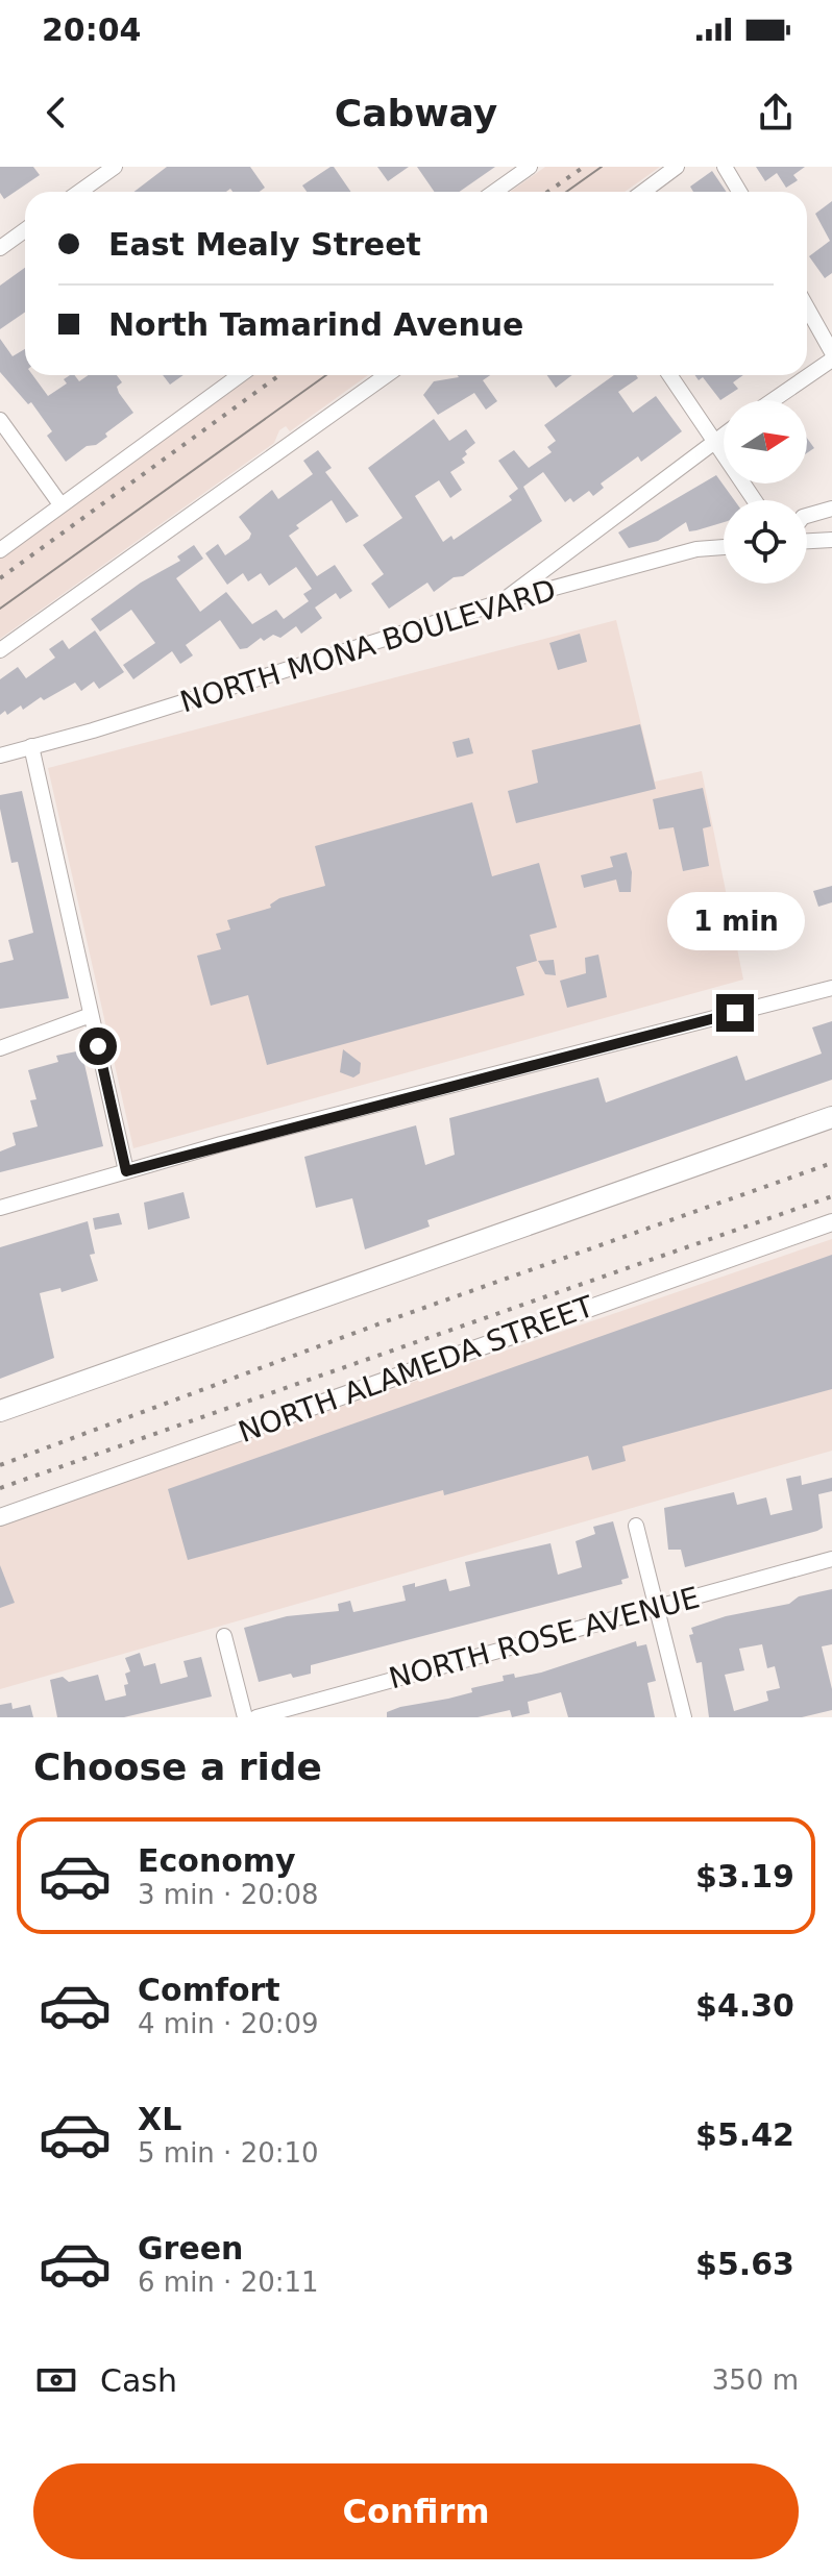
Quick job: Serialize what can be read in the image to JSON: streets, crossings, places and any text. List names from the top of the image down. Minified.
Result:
{"streets":{"street":["NORTH MONA BOULEVARD","NORTH ALAMEDA STREET","NORTH ROSE AVENUE"]},"north":"right","page":{"status":"20:04","header":"Cabway","banner":["East Mealy Street","North Tamarind Avenue"],"bubble":"1 min","heading":"Choose a ride","list":[{"name":"Economy","note":"3 min · 20:08","value":"$3.19"},{"name":"Comfort","note":"4 min · 20:09","value":"$4.30"},{"name":"XL","note":"5 min · 20:10","value":"$5.42"},{"name":"Green","note":"6 min · 20:11","value":"$5.63"}],"pay":["Cash","350 m"],"buttons":"Confirm"}}
